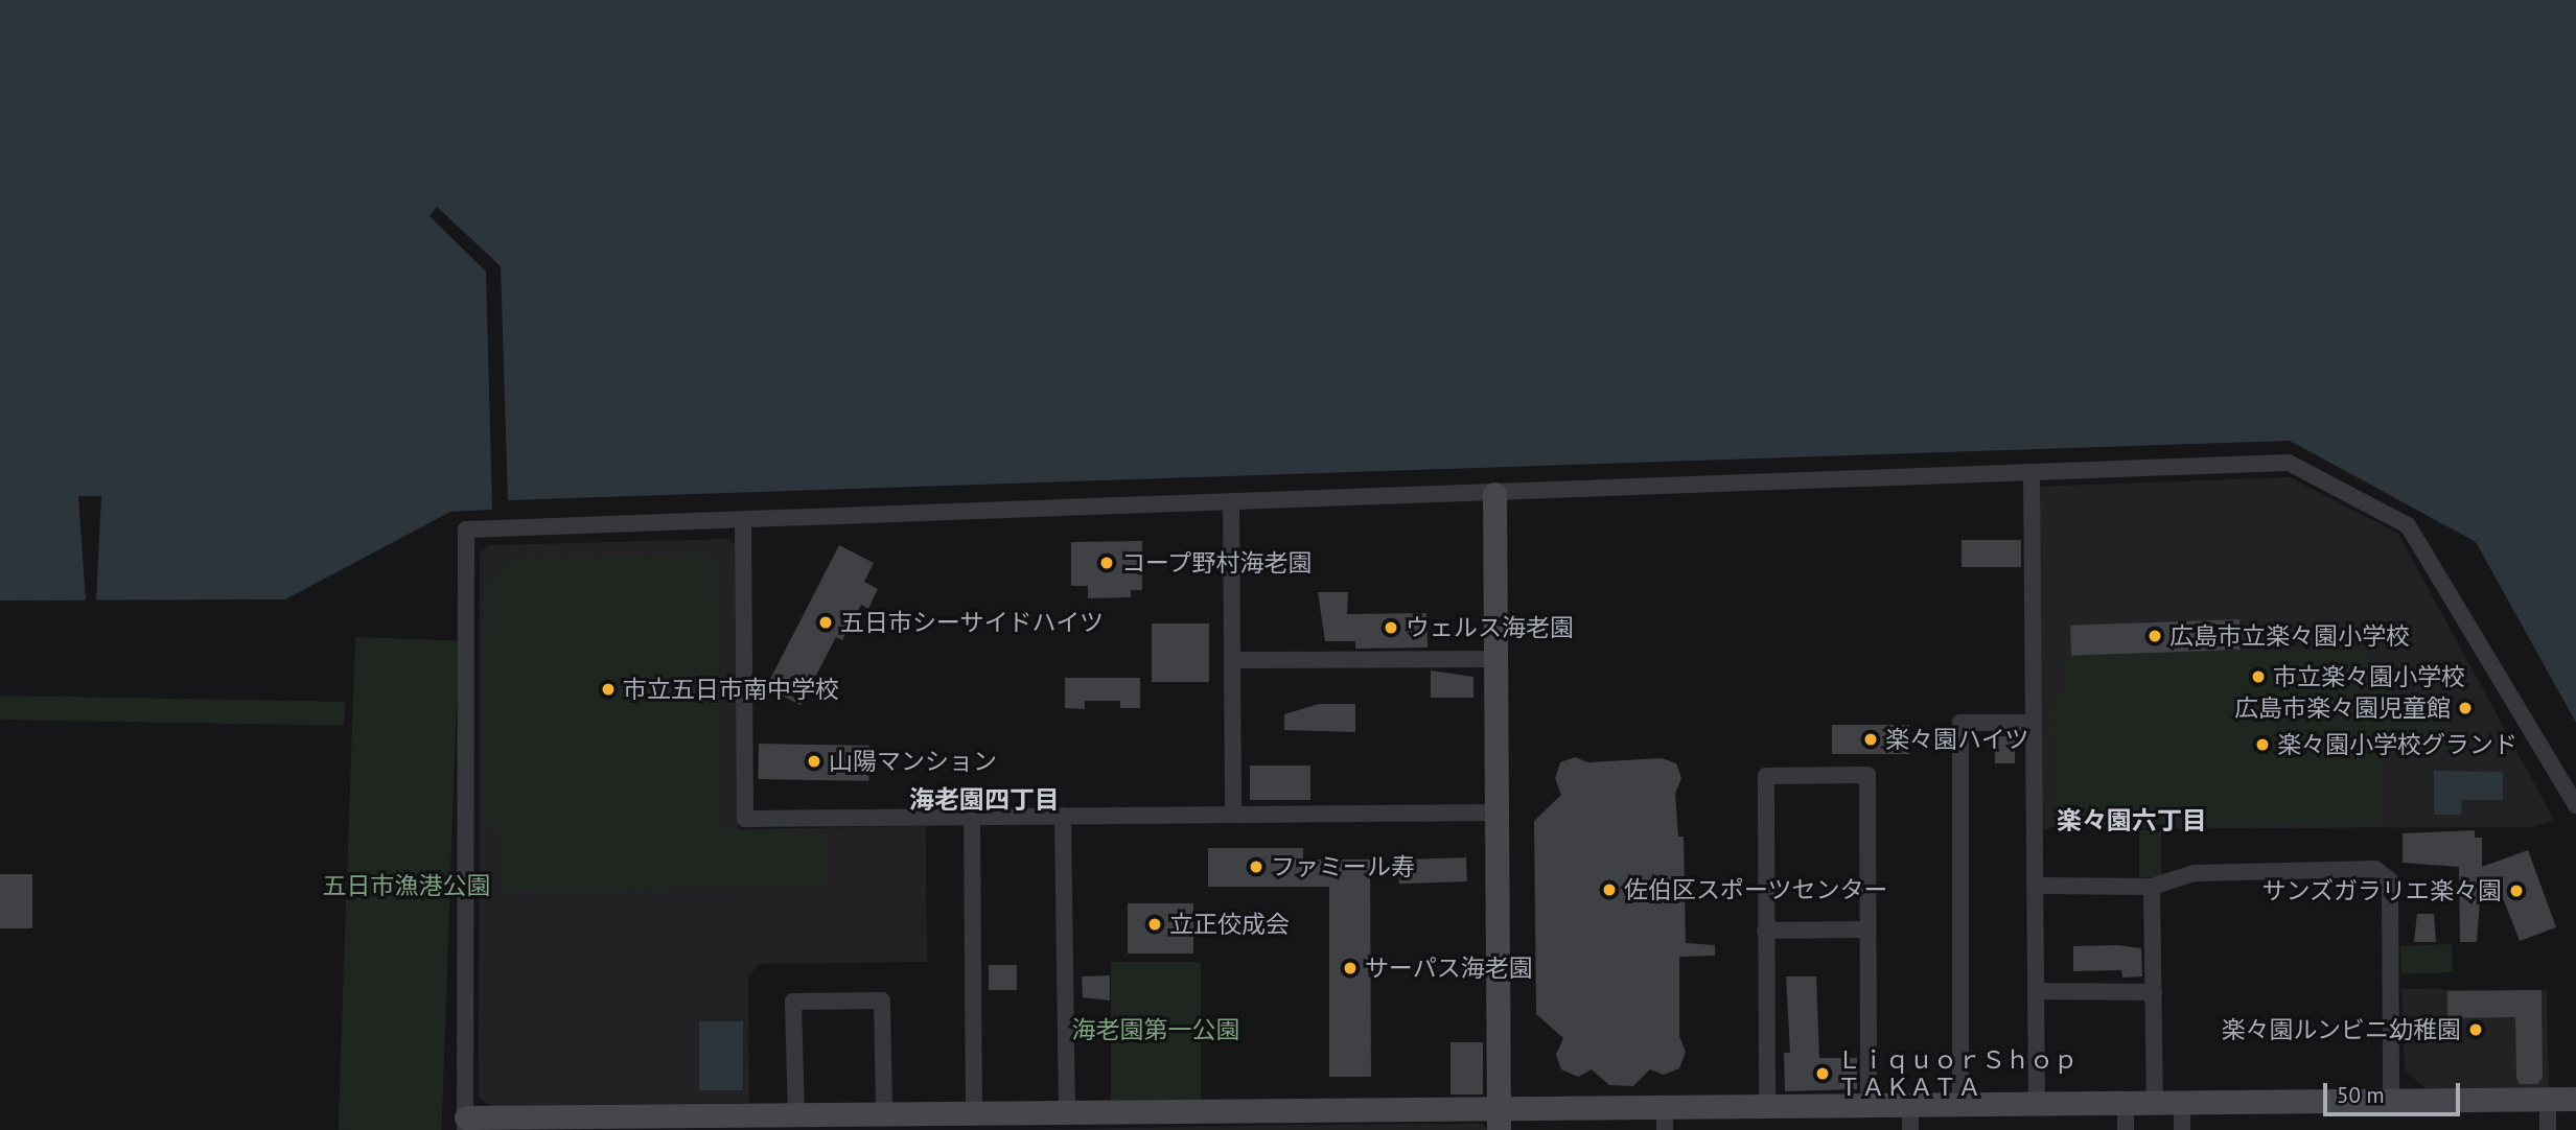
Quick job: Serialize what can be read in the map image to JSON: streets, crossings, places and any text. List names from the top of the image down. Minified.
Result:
{"districts":["海老園四丁目","楽々園六丁目"],"parks":["五日市漁港公園","海老園第一公園"],"places":["コープ野村海老園","五日市シーサイドハイツ","ウェルス海老園","広島市立楽々園小学校","市立楽々園小学校","市立五日市南中学校","広島市楽々園児童館","楽々園ハイツ","楽々園小学校グランド","山陽マンション","ファミール寿","佐伯区スポーツセンター","サンズガラリエ楽々園","立正佼成会","サーパス海老園","楽々園ルンビニ幼稚園","ＬｉｑｕｏｒＳｈｏｐ ＴＡＫＡＴＡ"],"scale_bar":"50 m"}
